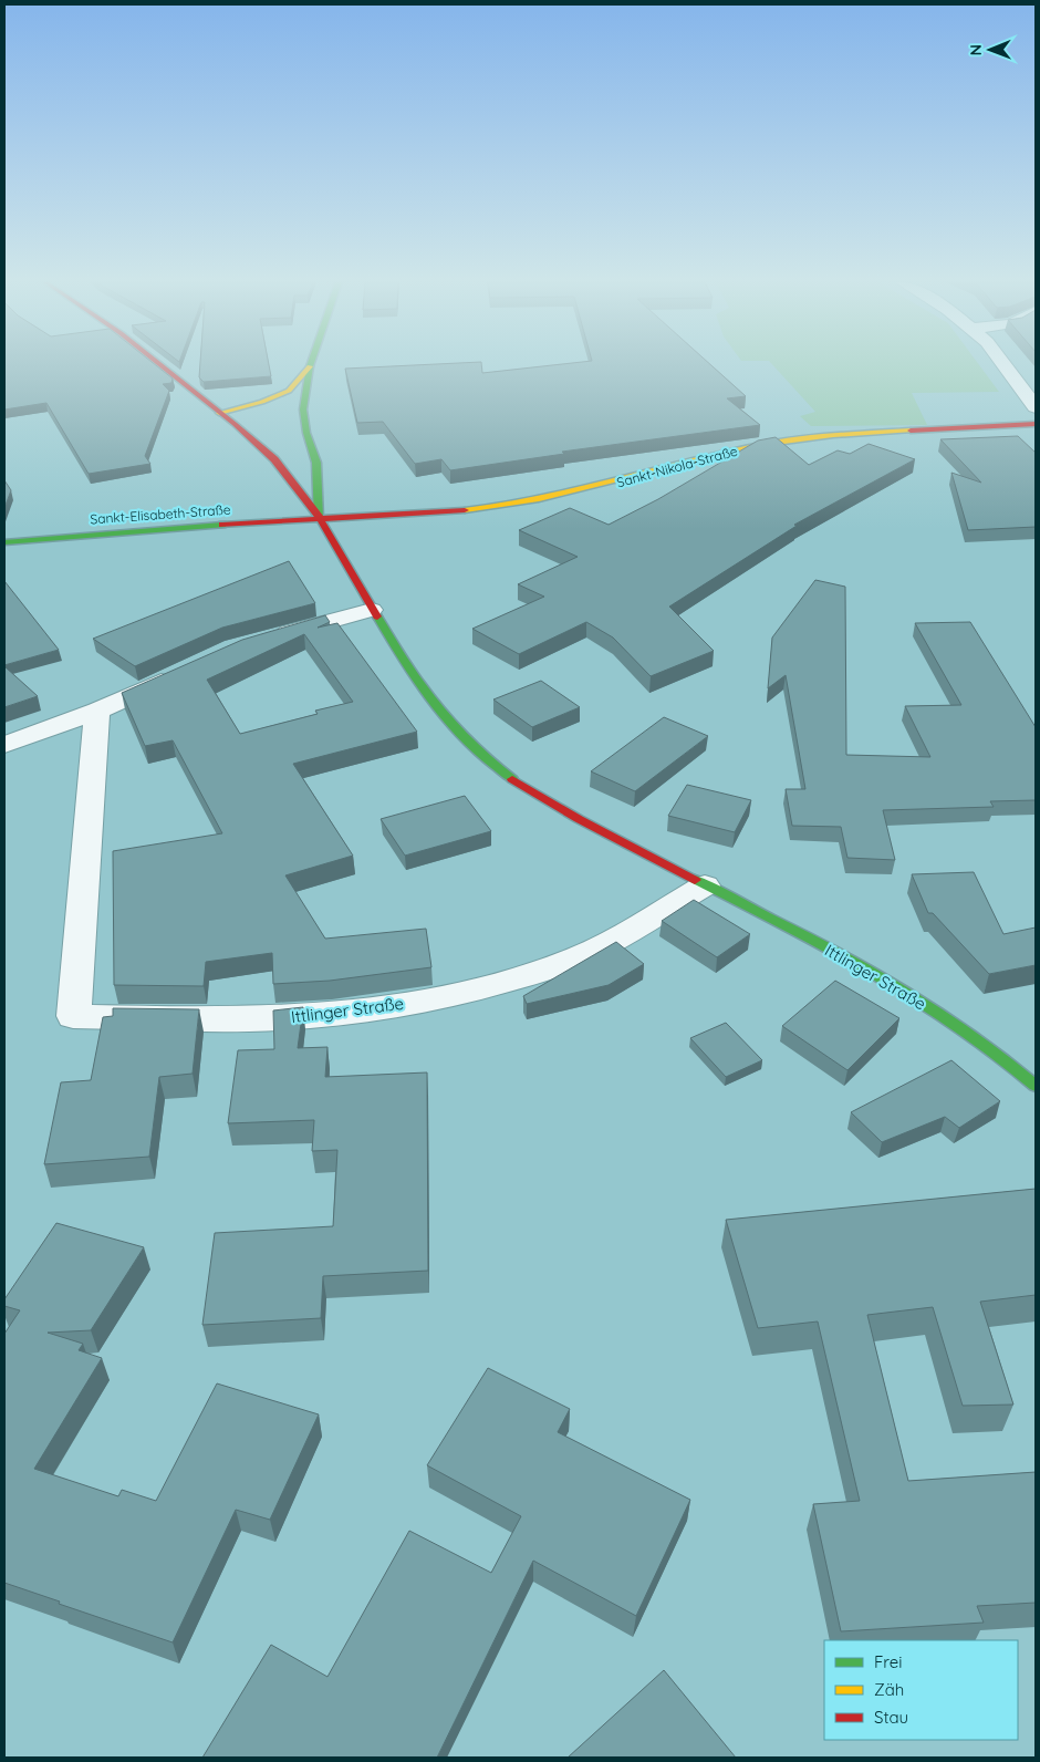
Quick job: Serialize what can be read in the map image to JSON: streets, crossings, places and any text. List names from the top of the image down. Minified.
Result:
{"streets":{"street":["Sankt-Nikola-Straße","Sankt-Elisabeth-Straße","Ittlinger Straße"]},"crossings":[["Sankt-Nikola-Straße","Sankt-Elisabeth-Straße"],["Sankt-Nikola-Straße","Ittlinger Straße"],["Sankt-Elisabeth-Straße","Ittlinger Straße"]],"legend":["Frei","Zäh","Stau"],"north":"left"}
